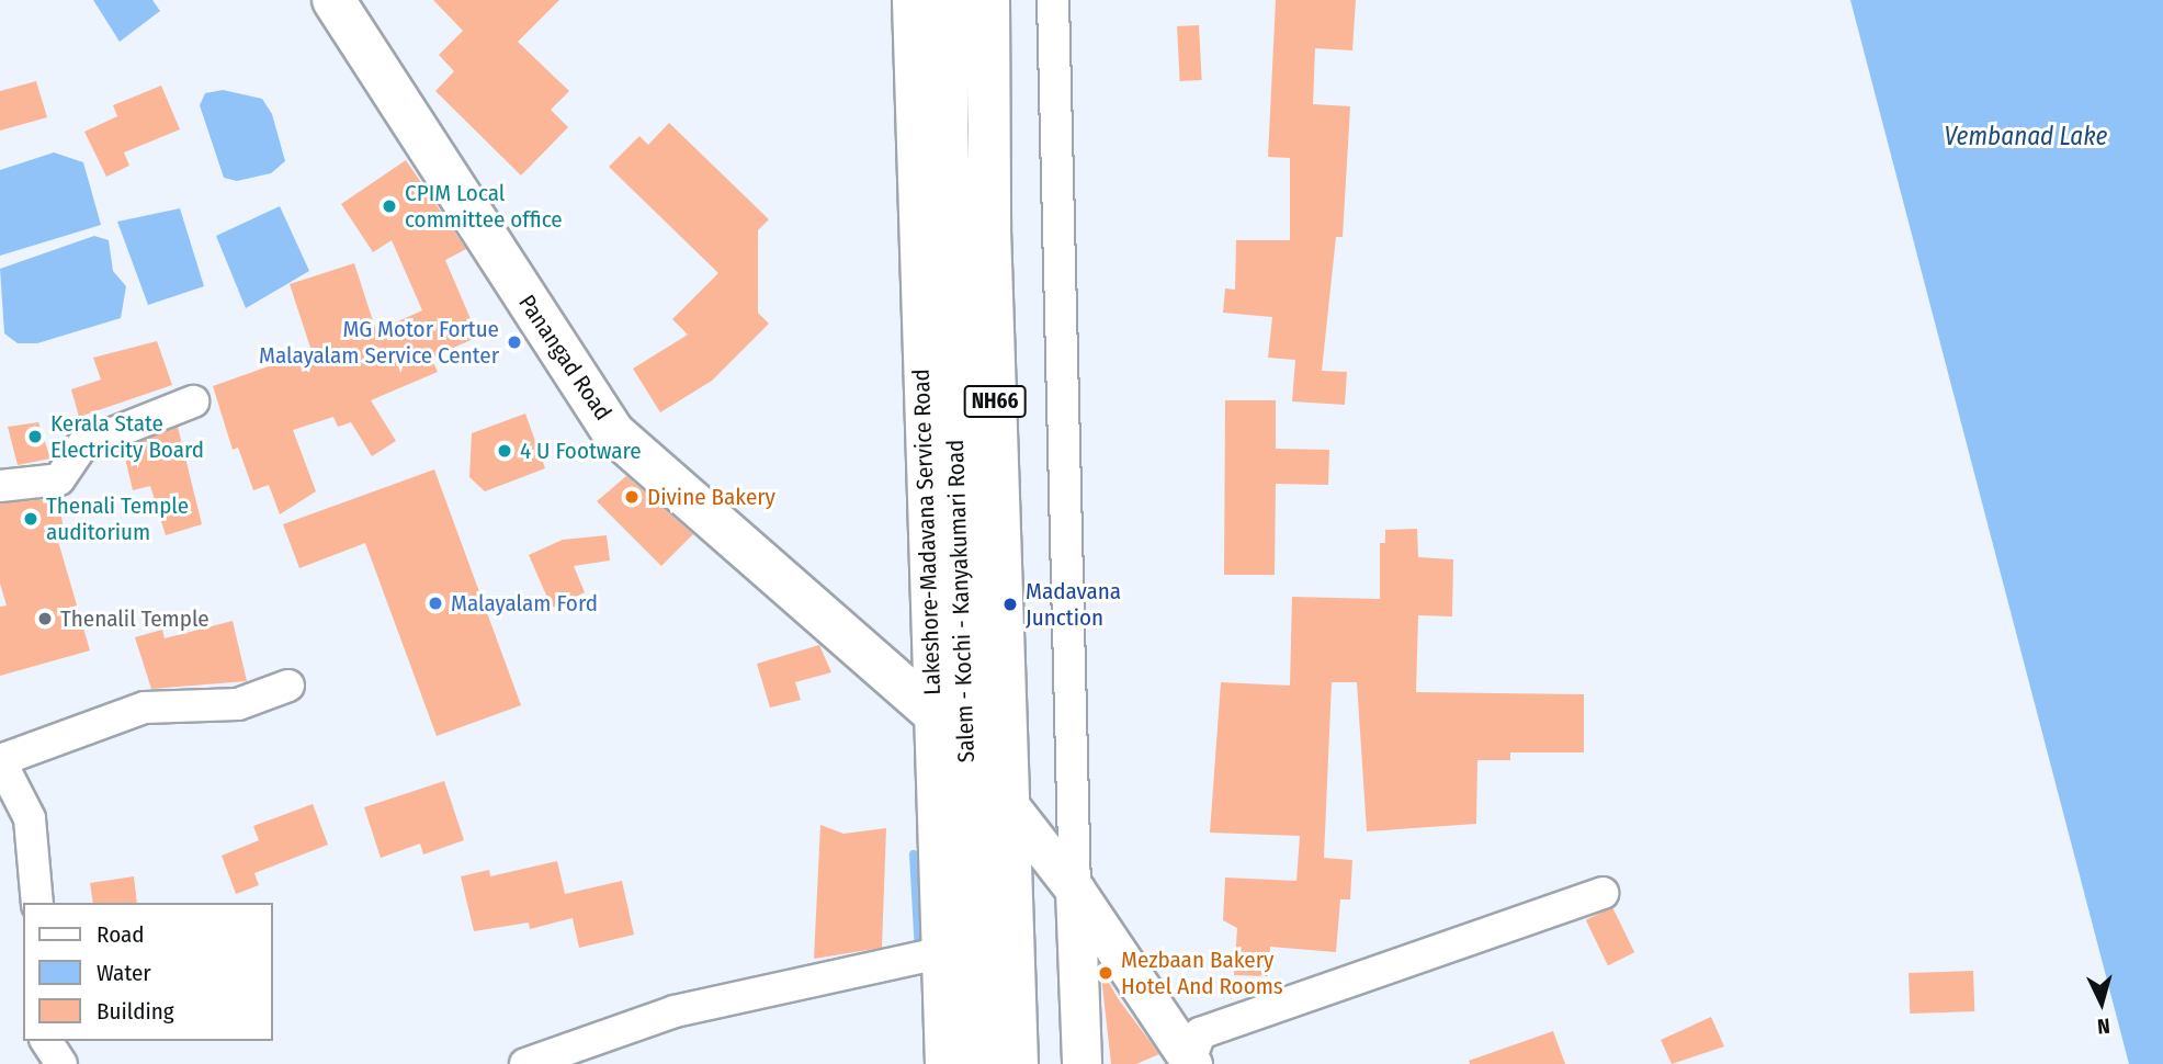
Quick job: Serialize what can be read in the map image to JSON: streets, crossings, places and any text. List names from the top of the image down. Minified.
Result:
{"streets":{"main road":["Panangad Road","NH66","Salem - Kochi - Kanyakumari Road"],"street":["Lakeshore-Madavana Service Road"]},"crossings":[["Panangad Road","Lakeshore-Madavana Service Road"],["Panangad Road","Salem - Kochi - Kanyakumari Road"]],"water":["Vembanad Lake"],"places":["CPIM Local committee office","MG Motor Fortue Malayalam Service Center","Kerala State Electricity Board","4 U Footware","Divine Bakery","Thenali Temple auditorium","Malayalam Ford","Madavana Junction","Thenalil Temple","Mezbaan Bakery Hotel And Rooms"],"legend":["Road","Water","Building"],"north":"bottom"}
